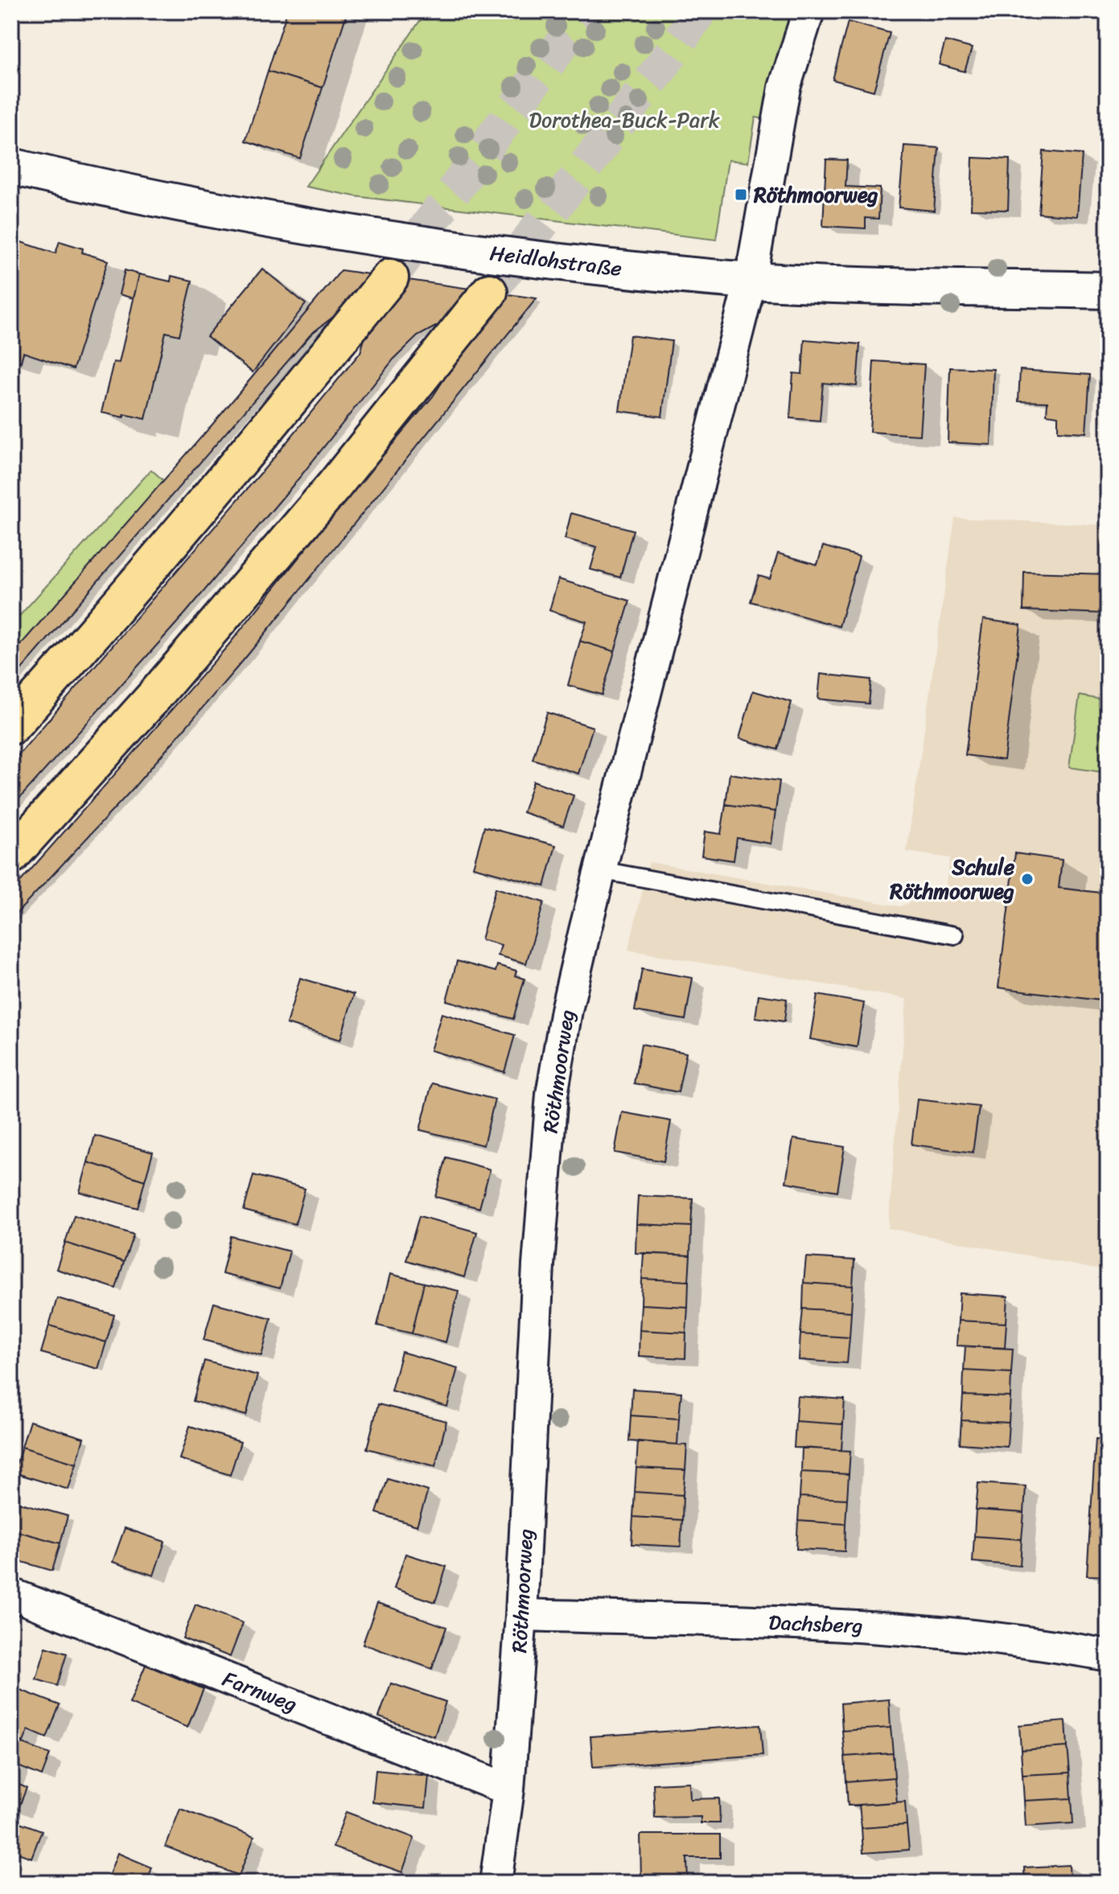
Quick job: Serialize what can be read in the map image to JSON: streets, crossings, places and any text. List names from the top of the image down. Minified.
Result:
{"streets":{"main road":["Heidlohstraße"],"street":["Röthmoorweg","Dachsberg","Farnweg"]},"crossings":[["Heidlohstraße","Röthmoorweg"],["Röthmoorweg","Dachsberg"],["Röthmoorweg","Farnweg"]],"parks":["Dorothea-Buck-Park"],"places":{"transit":["Röthmoorweg"],"other":["Schule Röthmoorweg"]}}
